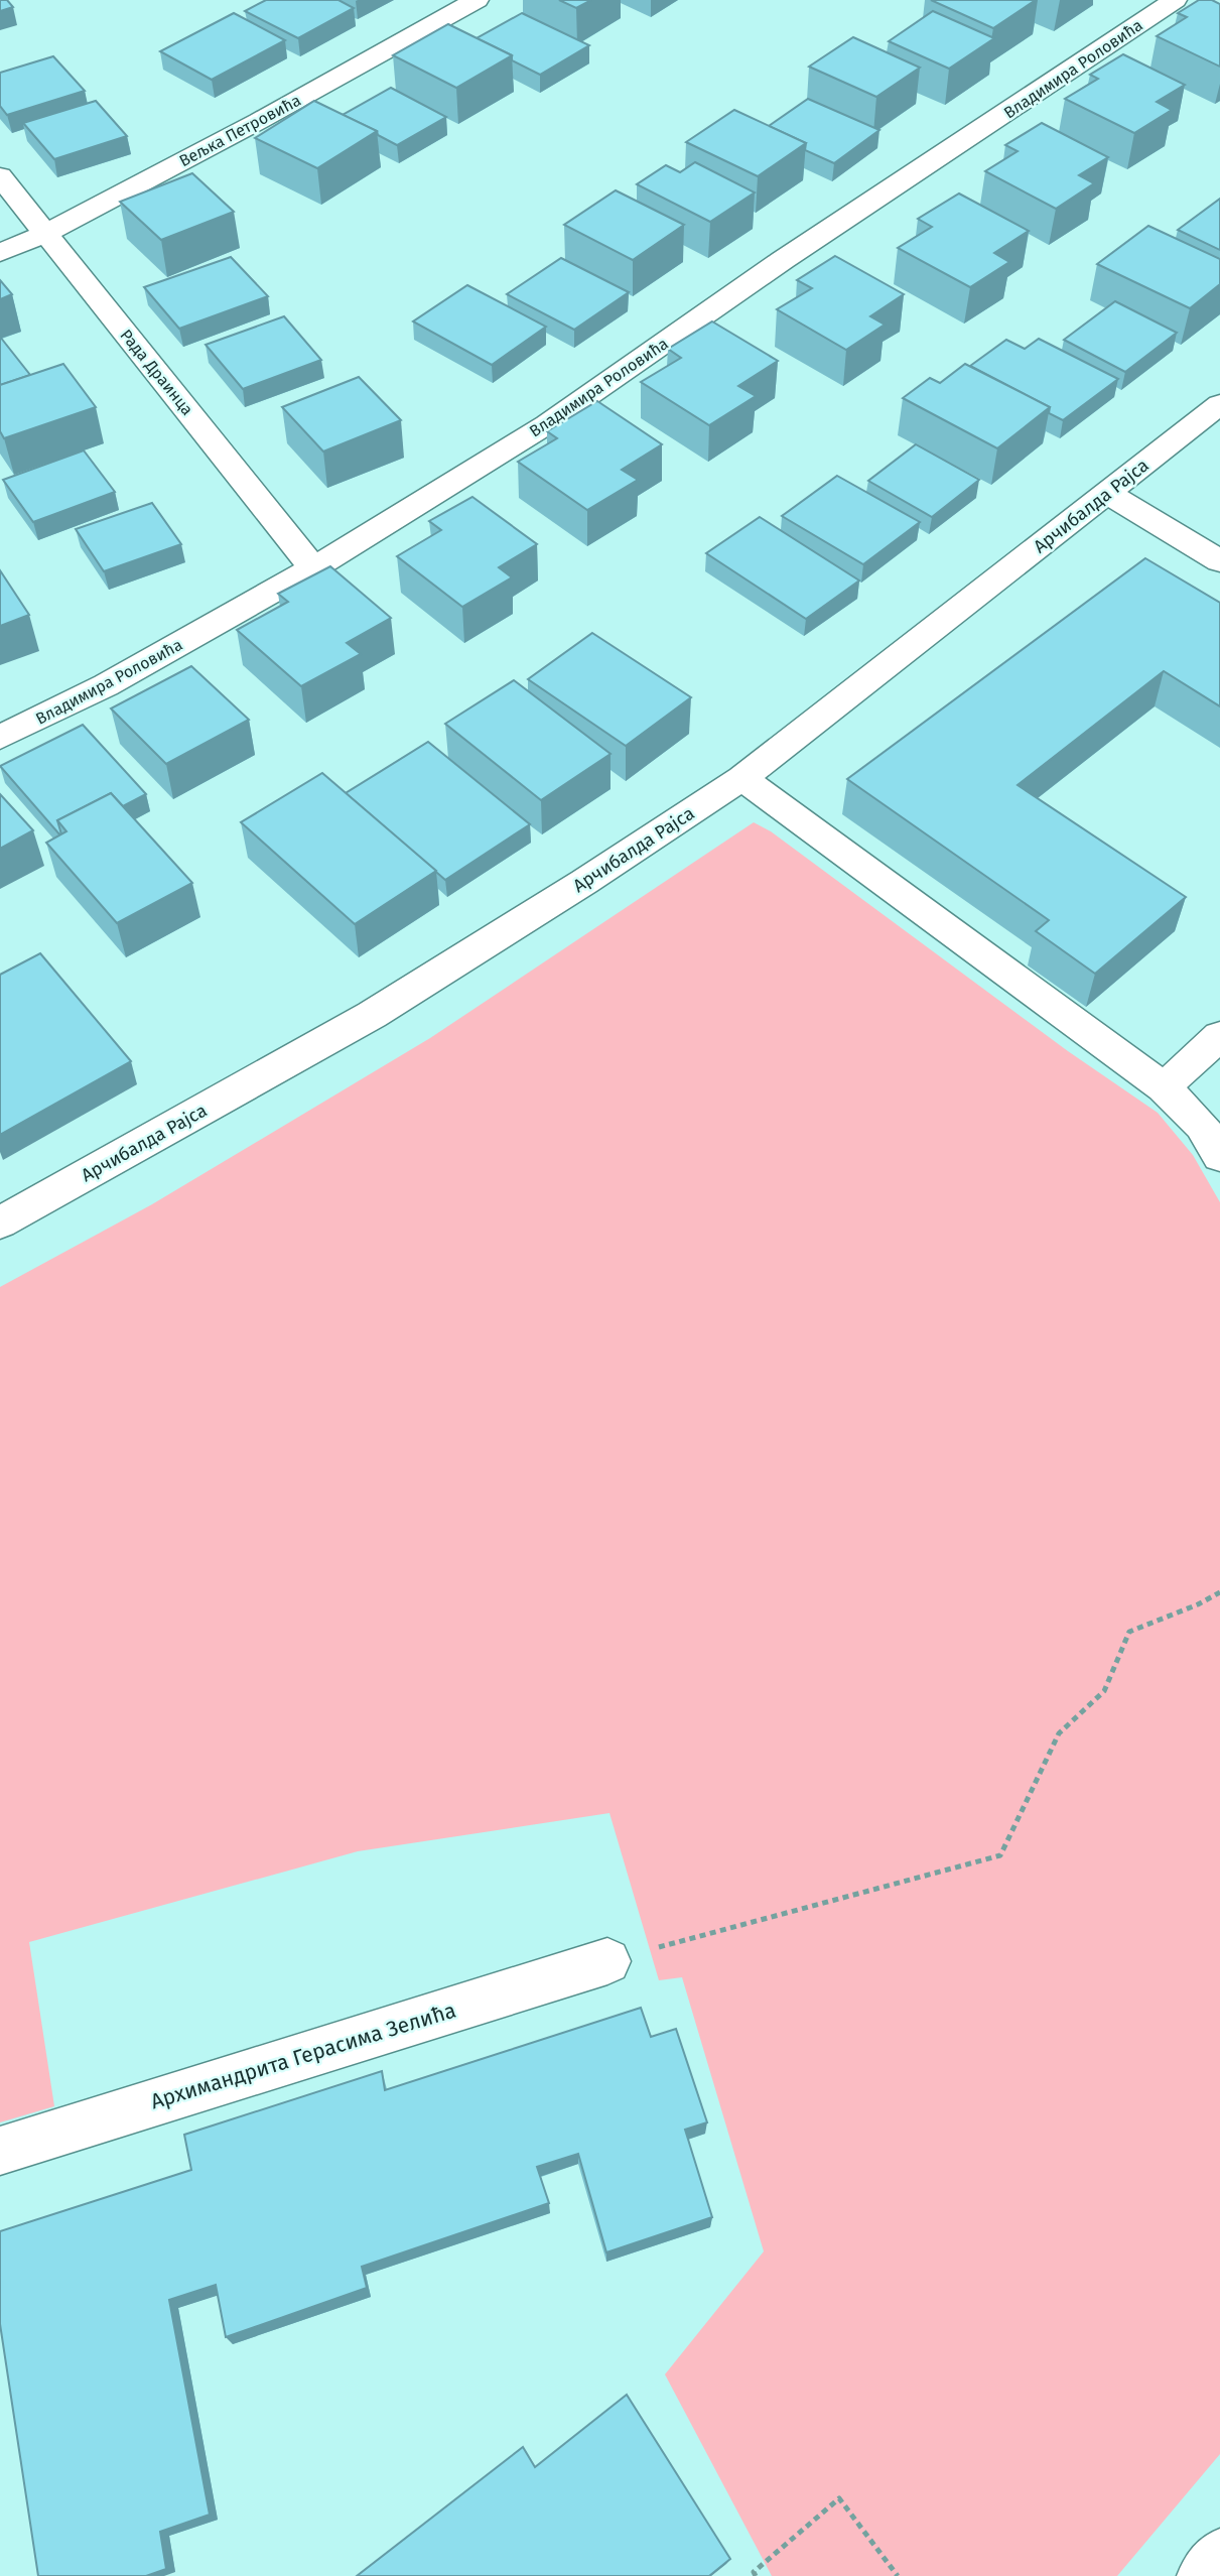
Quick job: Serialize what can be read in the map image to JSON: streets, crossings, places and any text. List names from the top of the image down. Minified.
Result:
{"streets":{"street":["Владимира Роловића","Вељка Петровића","Рада Драинца","Арчибалда Рајса","Архимандрита Герасима Зелића"]},"crossings":[["Владимира Роловића","Рада Драинца"],["Вељка Петровића","Рада Драинца"]]}
